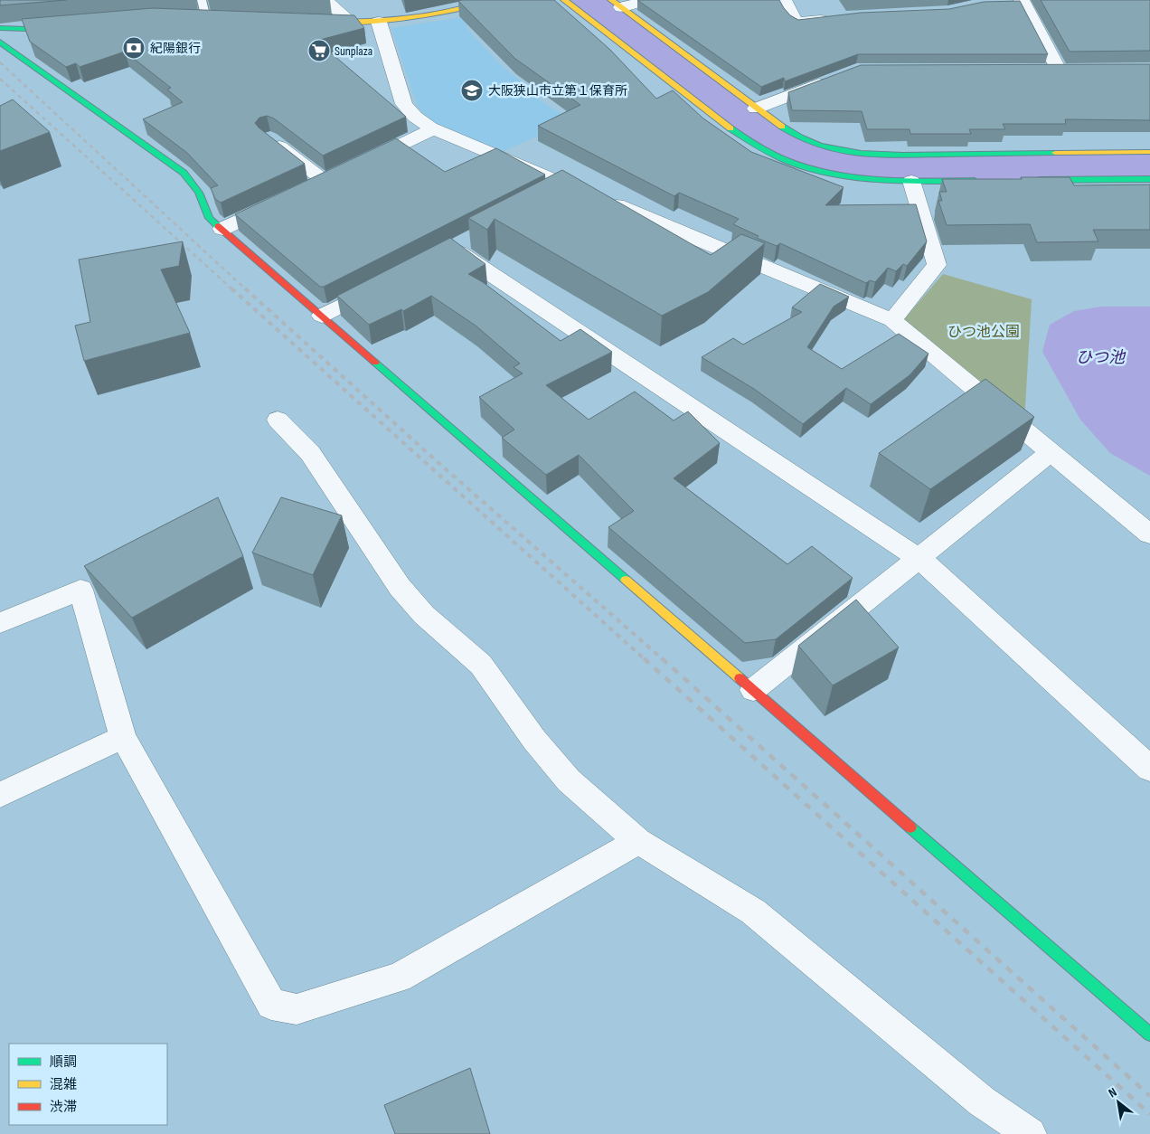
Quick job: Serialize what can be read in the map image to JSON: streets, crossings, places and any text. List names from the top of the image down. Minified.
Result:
{"water":["ひつ池"],"parks":["ひつ池公園"],"places":{"bank":["紀陽銀行"],"supermarket":["Sunplaza"],"school or university":["大阪狭山市立第１保育所"]},"legend":["順調","混雑","渋滞"],"north":"top left"}
